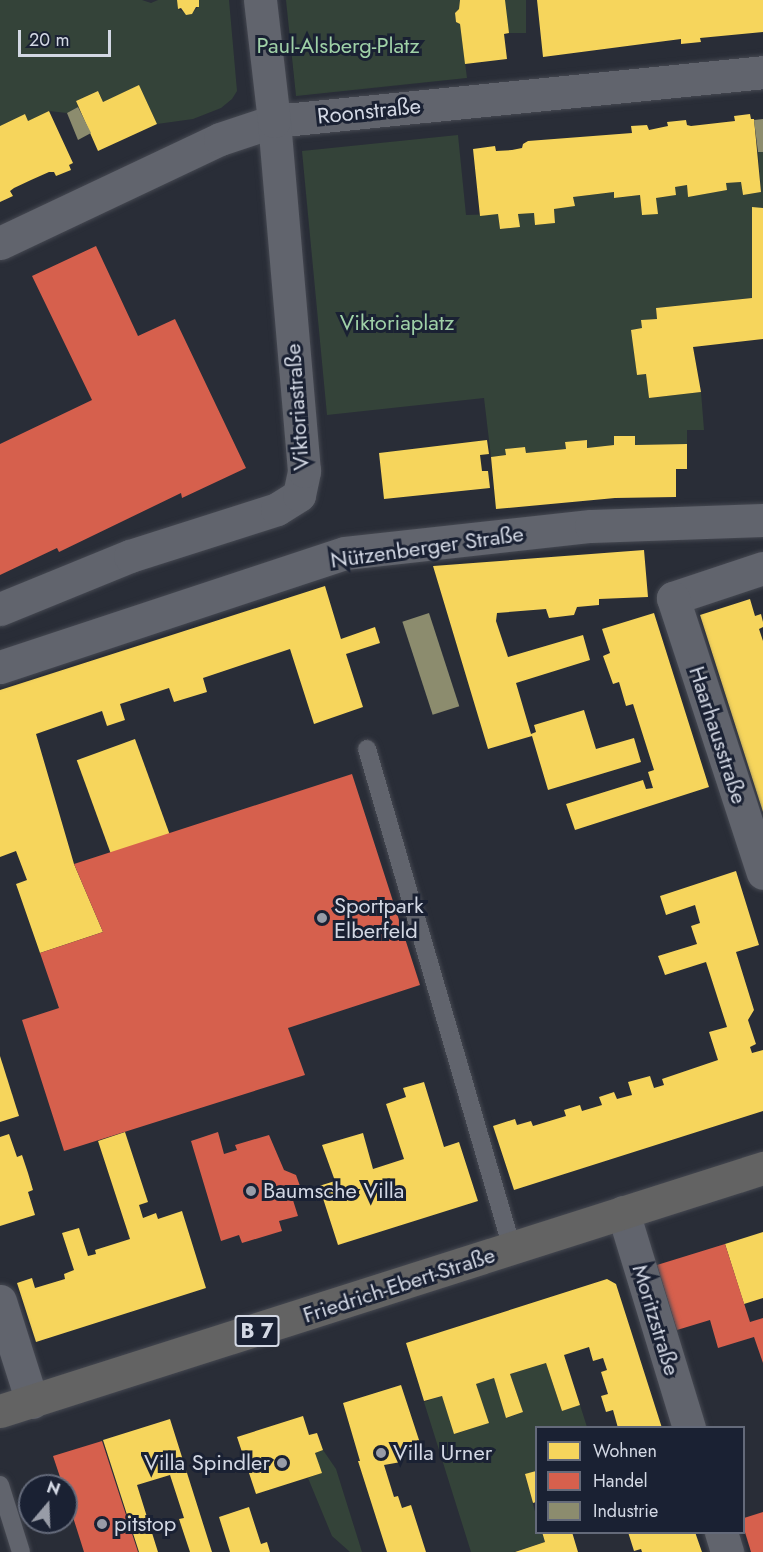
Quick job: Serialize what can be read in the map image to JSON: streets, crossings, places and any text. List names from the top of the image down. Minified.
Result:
{"streets":{"main road":["Friedrich-Ebert-Straße","B 7"],"street":["Roonstraße","Viktoriastraße","Nützenberger Straße","Haarhausstraße","Moritzstraße"]},"crossings":[["Roonstraße","Viktoriastraße"],["Friedrich-Ebert-Straße","Moritzstraße"]],"parks":["Paul-Alsberg-Platz","Viktoriaplatz"],"places":["Sportpark Elberfeld","Baumsche Villa","Villa Urner","Villa Spindler","pitstop"],"legend":["Wohnen","Handel","Industrie"],"scale_bar":"20 m","north":"top"}
